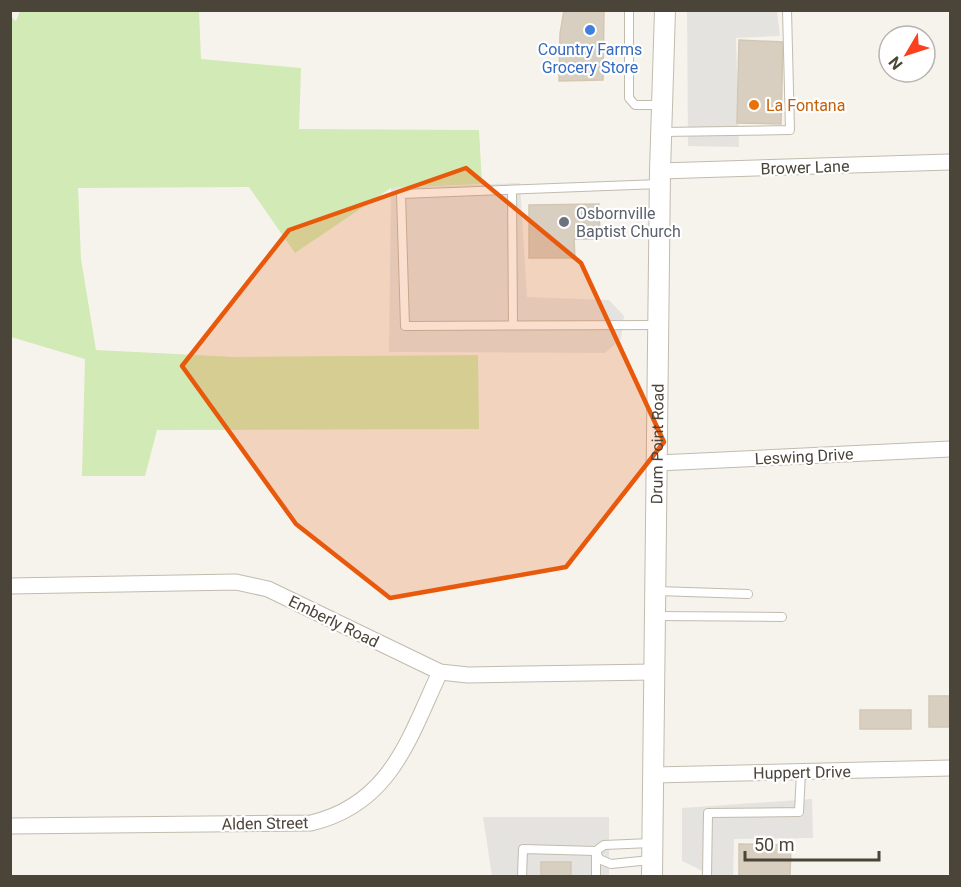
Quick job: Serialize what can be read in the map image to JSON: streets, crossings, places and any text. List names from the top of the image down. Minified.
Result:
{"streets":{"street":["Brower Lane","Drum Point Road","Leswing Drive","Emberly Road","Huppert Drive","Alden Street"]},"crossings":[["Brower Lane","Drum Point Road"],["Drum Point Road","Leswing Drive"],["Drum Point Road","Emberly Road"],["Drum Point Road","Huppert Drive"],["Emberly Road","Alden Street"]],"places":["Country Farms Grocery Store","La Fontana","Osbornville Baptist Church"],"scale_bar":"50 m","north":"bottom left"}
